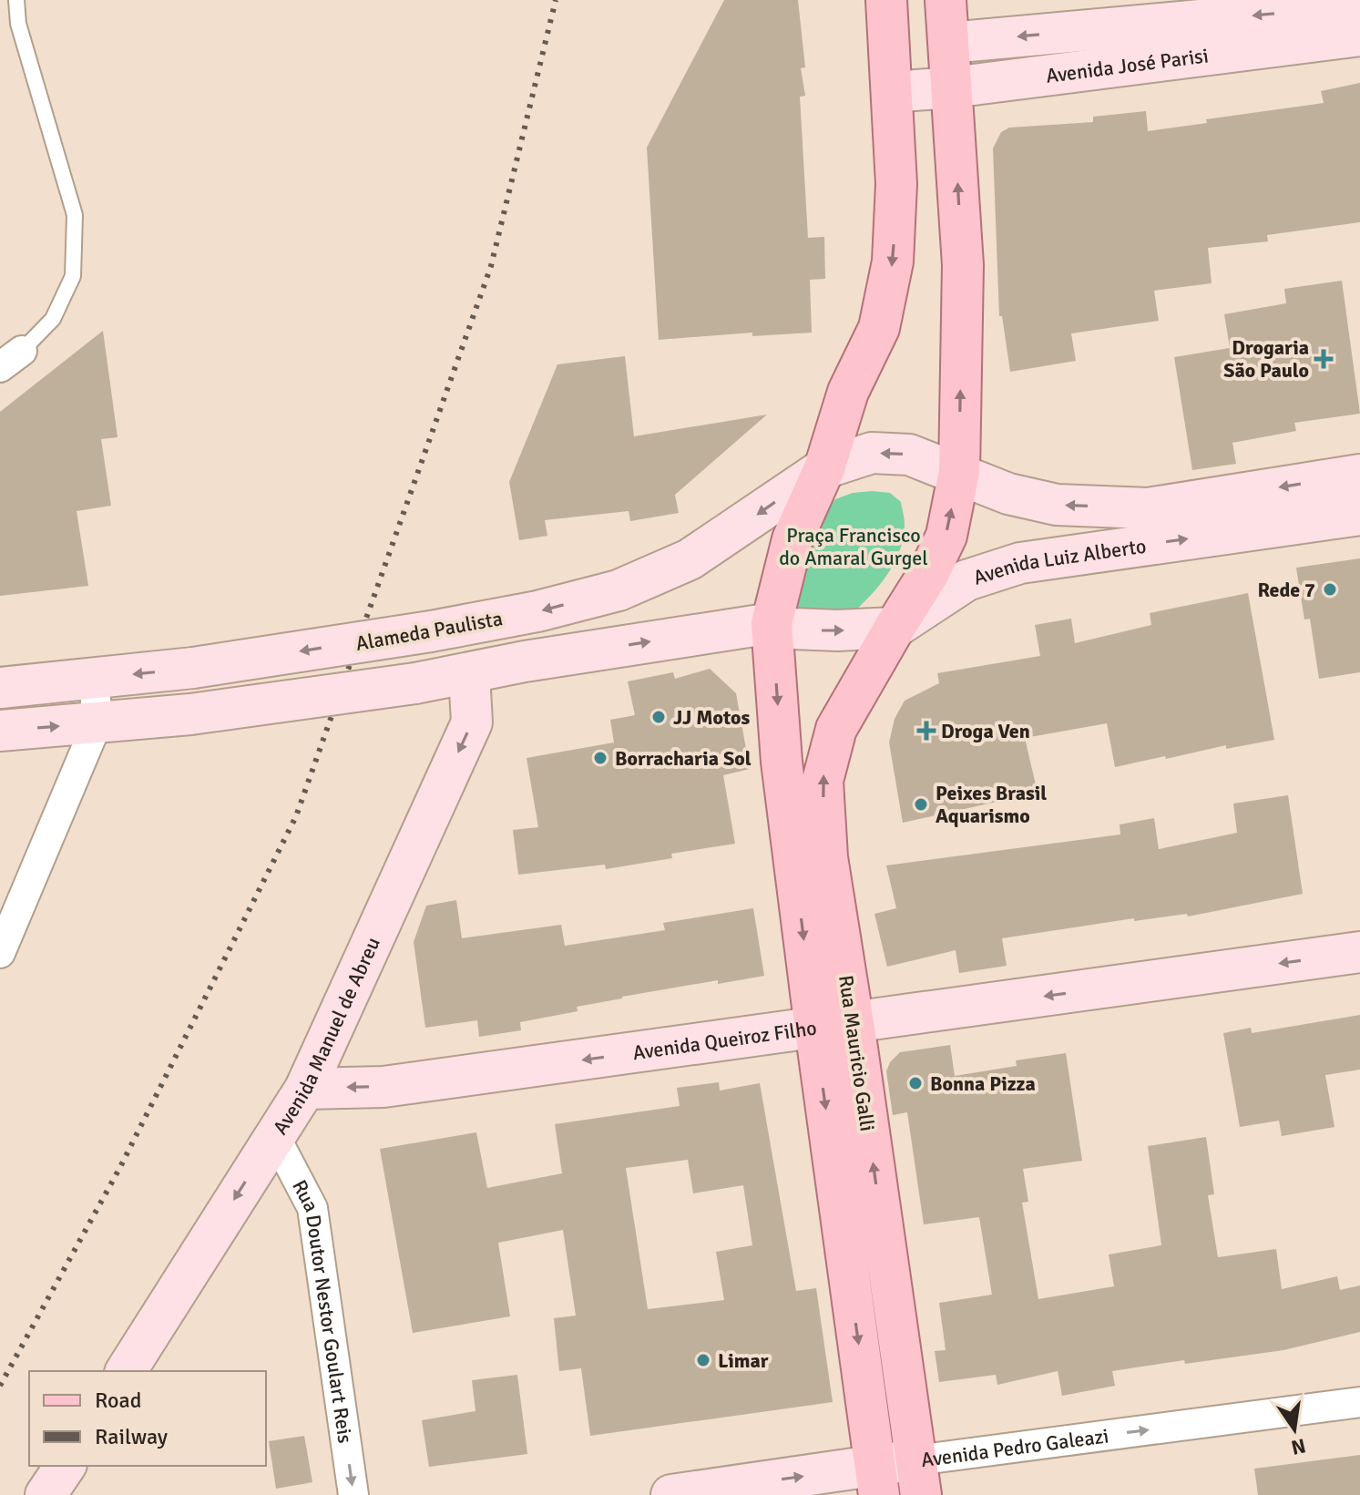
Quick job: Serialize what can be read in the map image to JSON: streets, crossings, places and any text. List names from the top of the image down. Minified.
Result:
{"streets":{"main road":["Avenida José Parisi","Avenida Luiz Alberto","Alameda Paulista","Avenida Manuel de Abreu","Avenida Queiroz Filho","Rua Mauricio Galli","Avenida Pedro Galeazi"],"street":["Rua Doutor Nestor Goulart Reis"]},"crossings":[["Avenida José Parisi","Rua Mauricio Galli"],["Avenida Luiz Alberto","Alameda Paulista"],["Avenida Luiz Alberto","Rua Mauricio Galli"],["Alameda Paulista","Rua Mauricio Galli"],["Avenida Manuel de Abreu","Avenida Queiroz Filho"],["Avenida Manuel de Abreu","Rua Doutor Nestor Goulart Reis"],["Avenida Queiroz Filho","Rua Mauricio Galli"],["Rua Mauricio Galli","Avenida Pedro Galeazi"]],"one_way":["Avenida Manuel de Abreu","Avenida Queiroz Filho","Rua Doutor Nestor Goulart Reis","Avenida Pedro Galeazi"],"parks":["Praça Francisco do Amaral Gurgel"],"places":{"health":["Drogaria São Paulo","Droga Ven"],"other":["Rede 7","JJ Motos","Borracharia Sol","Peixes Brasil Aquarismo","Bonna Pizza","Limar"]},"legend":["Road","Railway"],"north":"bottom"}
